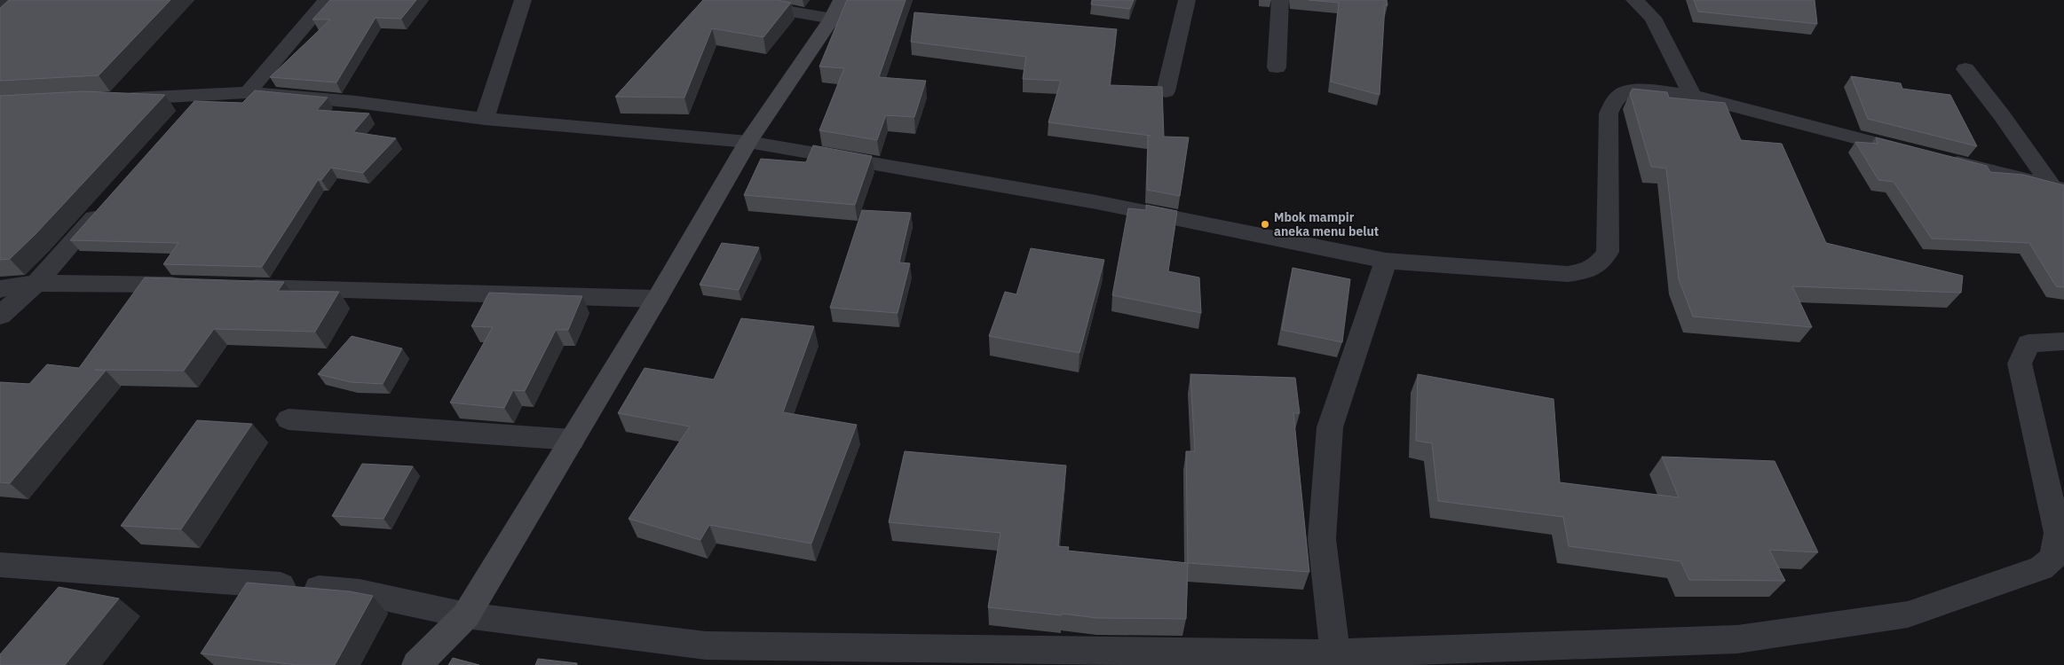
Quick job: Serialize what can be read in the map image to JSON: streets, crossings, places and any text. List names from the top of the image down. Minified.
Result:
{"places":["Mbok mampir aneka menu belut"]}
